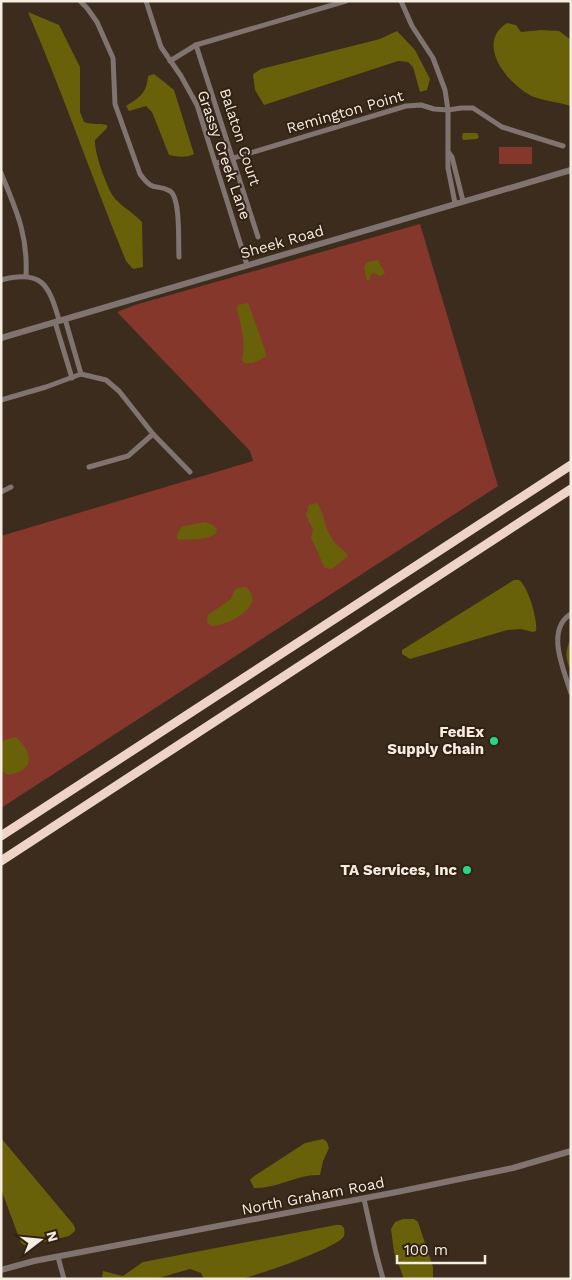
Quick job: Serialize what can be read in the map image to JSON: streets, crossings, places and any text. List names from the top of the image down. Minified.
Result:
{"streets":{"street":["Remington Point","Balaton Court","Grassy Creek Lane","Sheek Road","North Graham Road"]},"crossings":[["Remington Point","Balaton Court"],["Remington Point","Grassy Creek Lane"],["Grassy Creek Lane","Sheek Road"]],"places":["FedEx Supply Chain","TA Services, Inc"],"scale_bar":"100 m","north":"right"}
